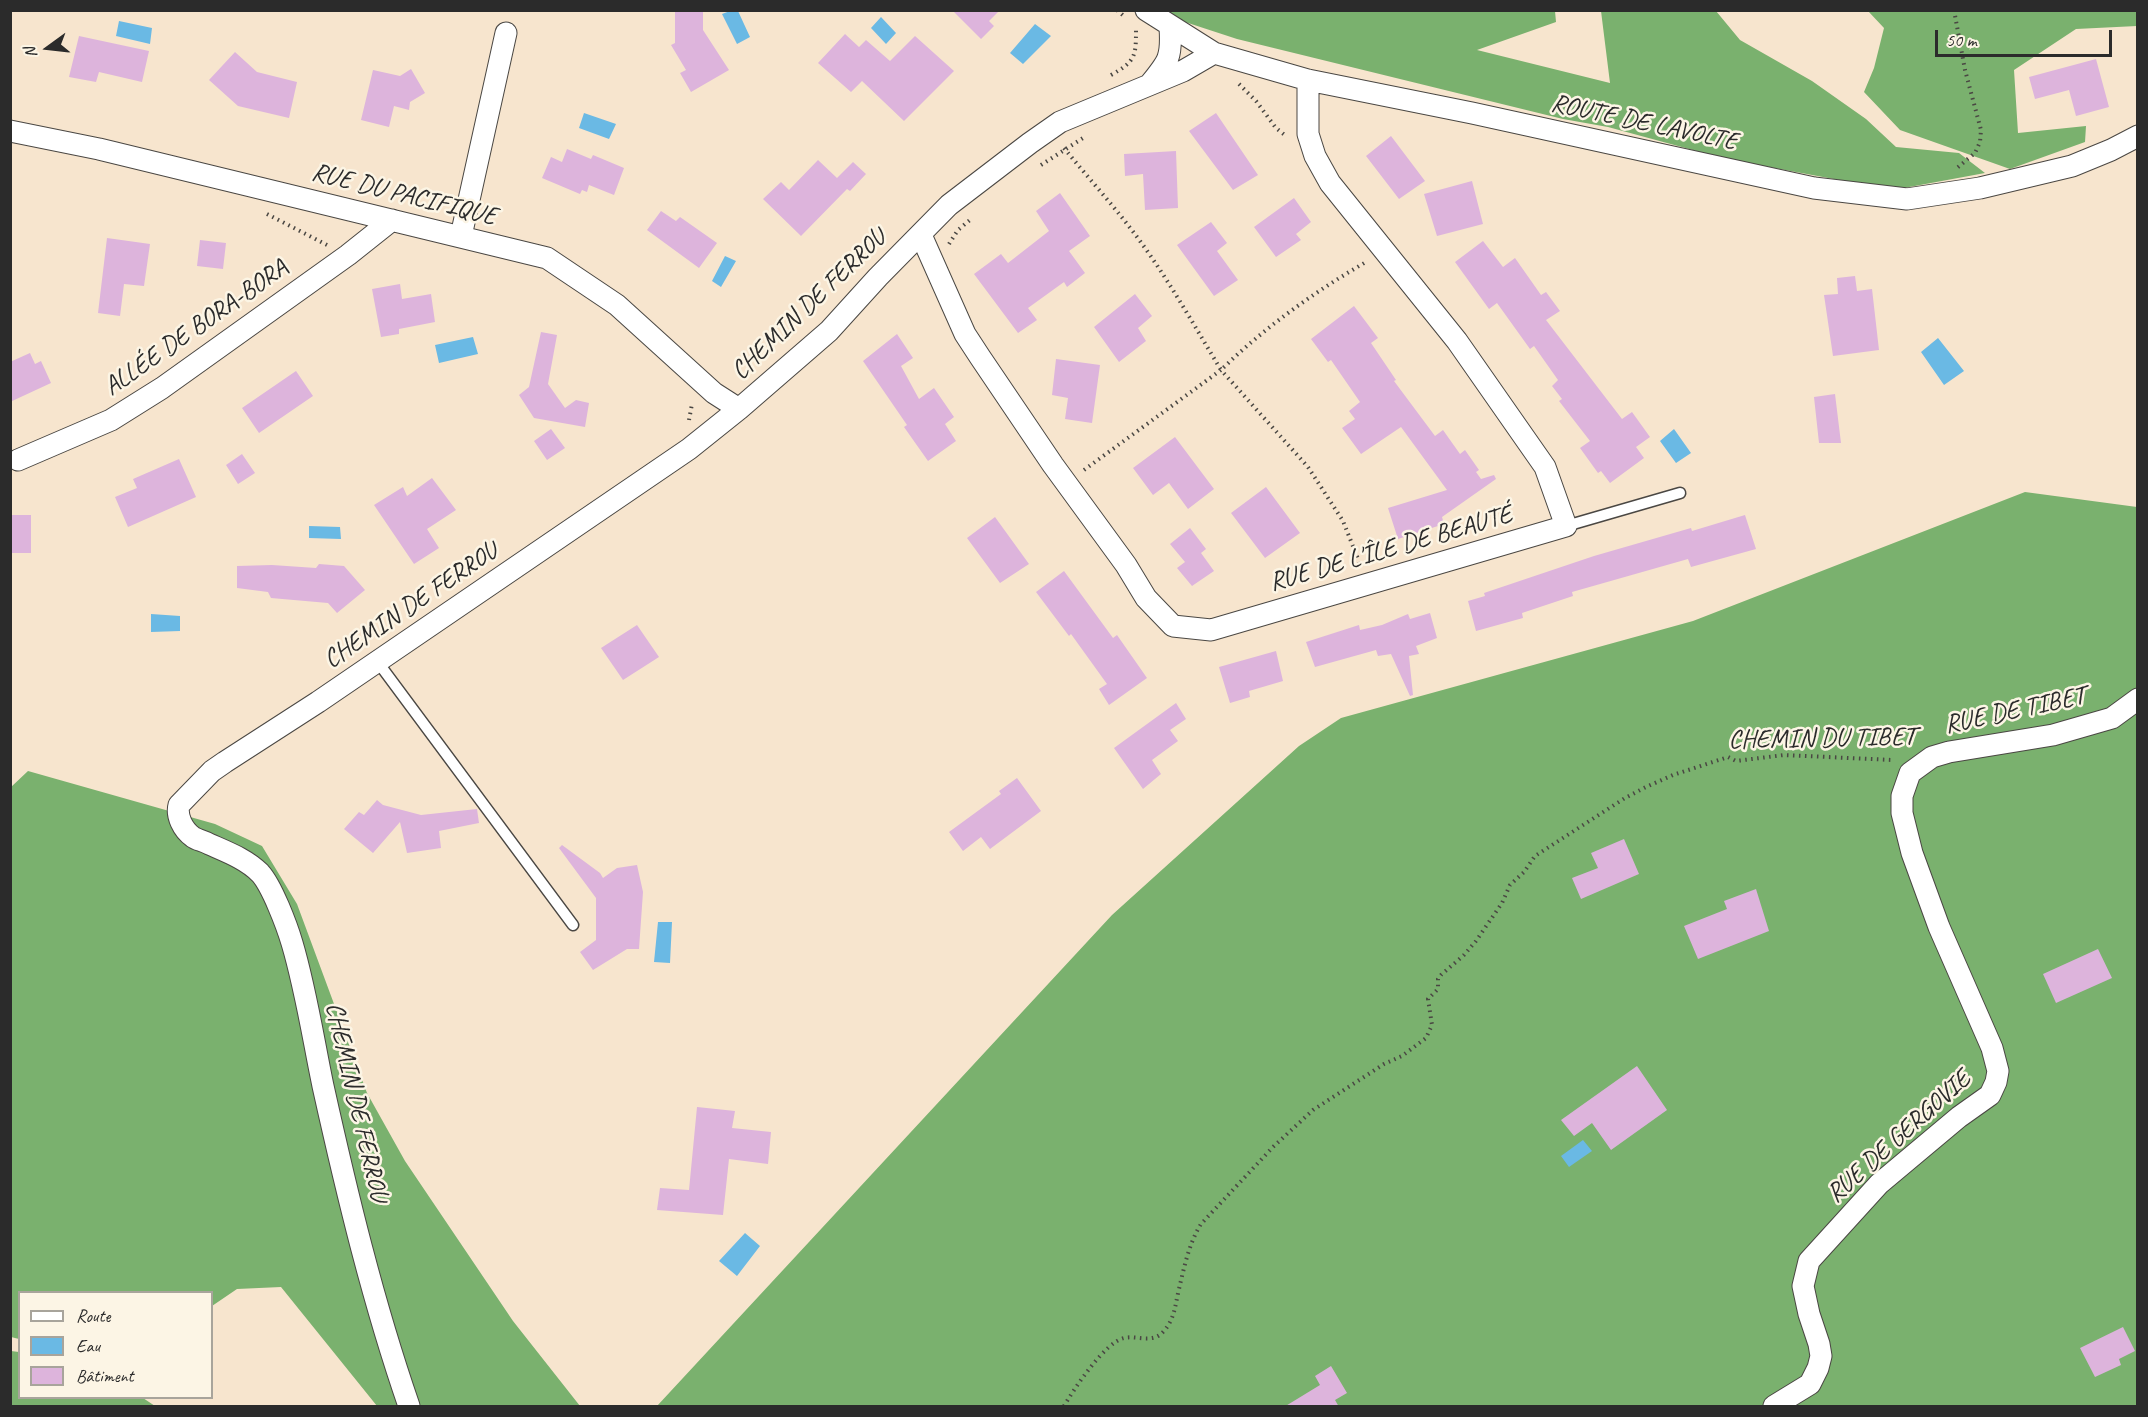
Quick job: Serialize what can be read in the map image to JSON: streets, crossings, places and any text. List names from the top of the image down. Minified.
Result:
{"streets":{"street":["ROUTE DE LAVOLTE","RUE DU PACIFIQUE","CHEMIN DE FERROU","ALLÉE DE BORA-BORA","RUE DE L'ÎLE DE BEAUTÉ","RUE DE TIBET","RUE DE GERGOVIE"],"path":["CHEMIN DU TIBET"]},"crossings":[["ROUTE DE LAVOLTE","CHEMIN DE FERROU"],["RUE DU PACIFIQUE","CHEMIN DE FERROU"],["RUE DU PACIFIQUE","ALLÉE DE BORA-BORA"],["CHEMIN DE FERROU","RUE DE L'ÎLE DE BEAUTÉ"],["RUE DE TIBET","RUE DE GERGOVIE"]],"legend":["Route","Eau","Bâtiment"],"scale_bar":"50 m","north":"left"}
